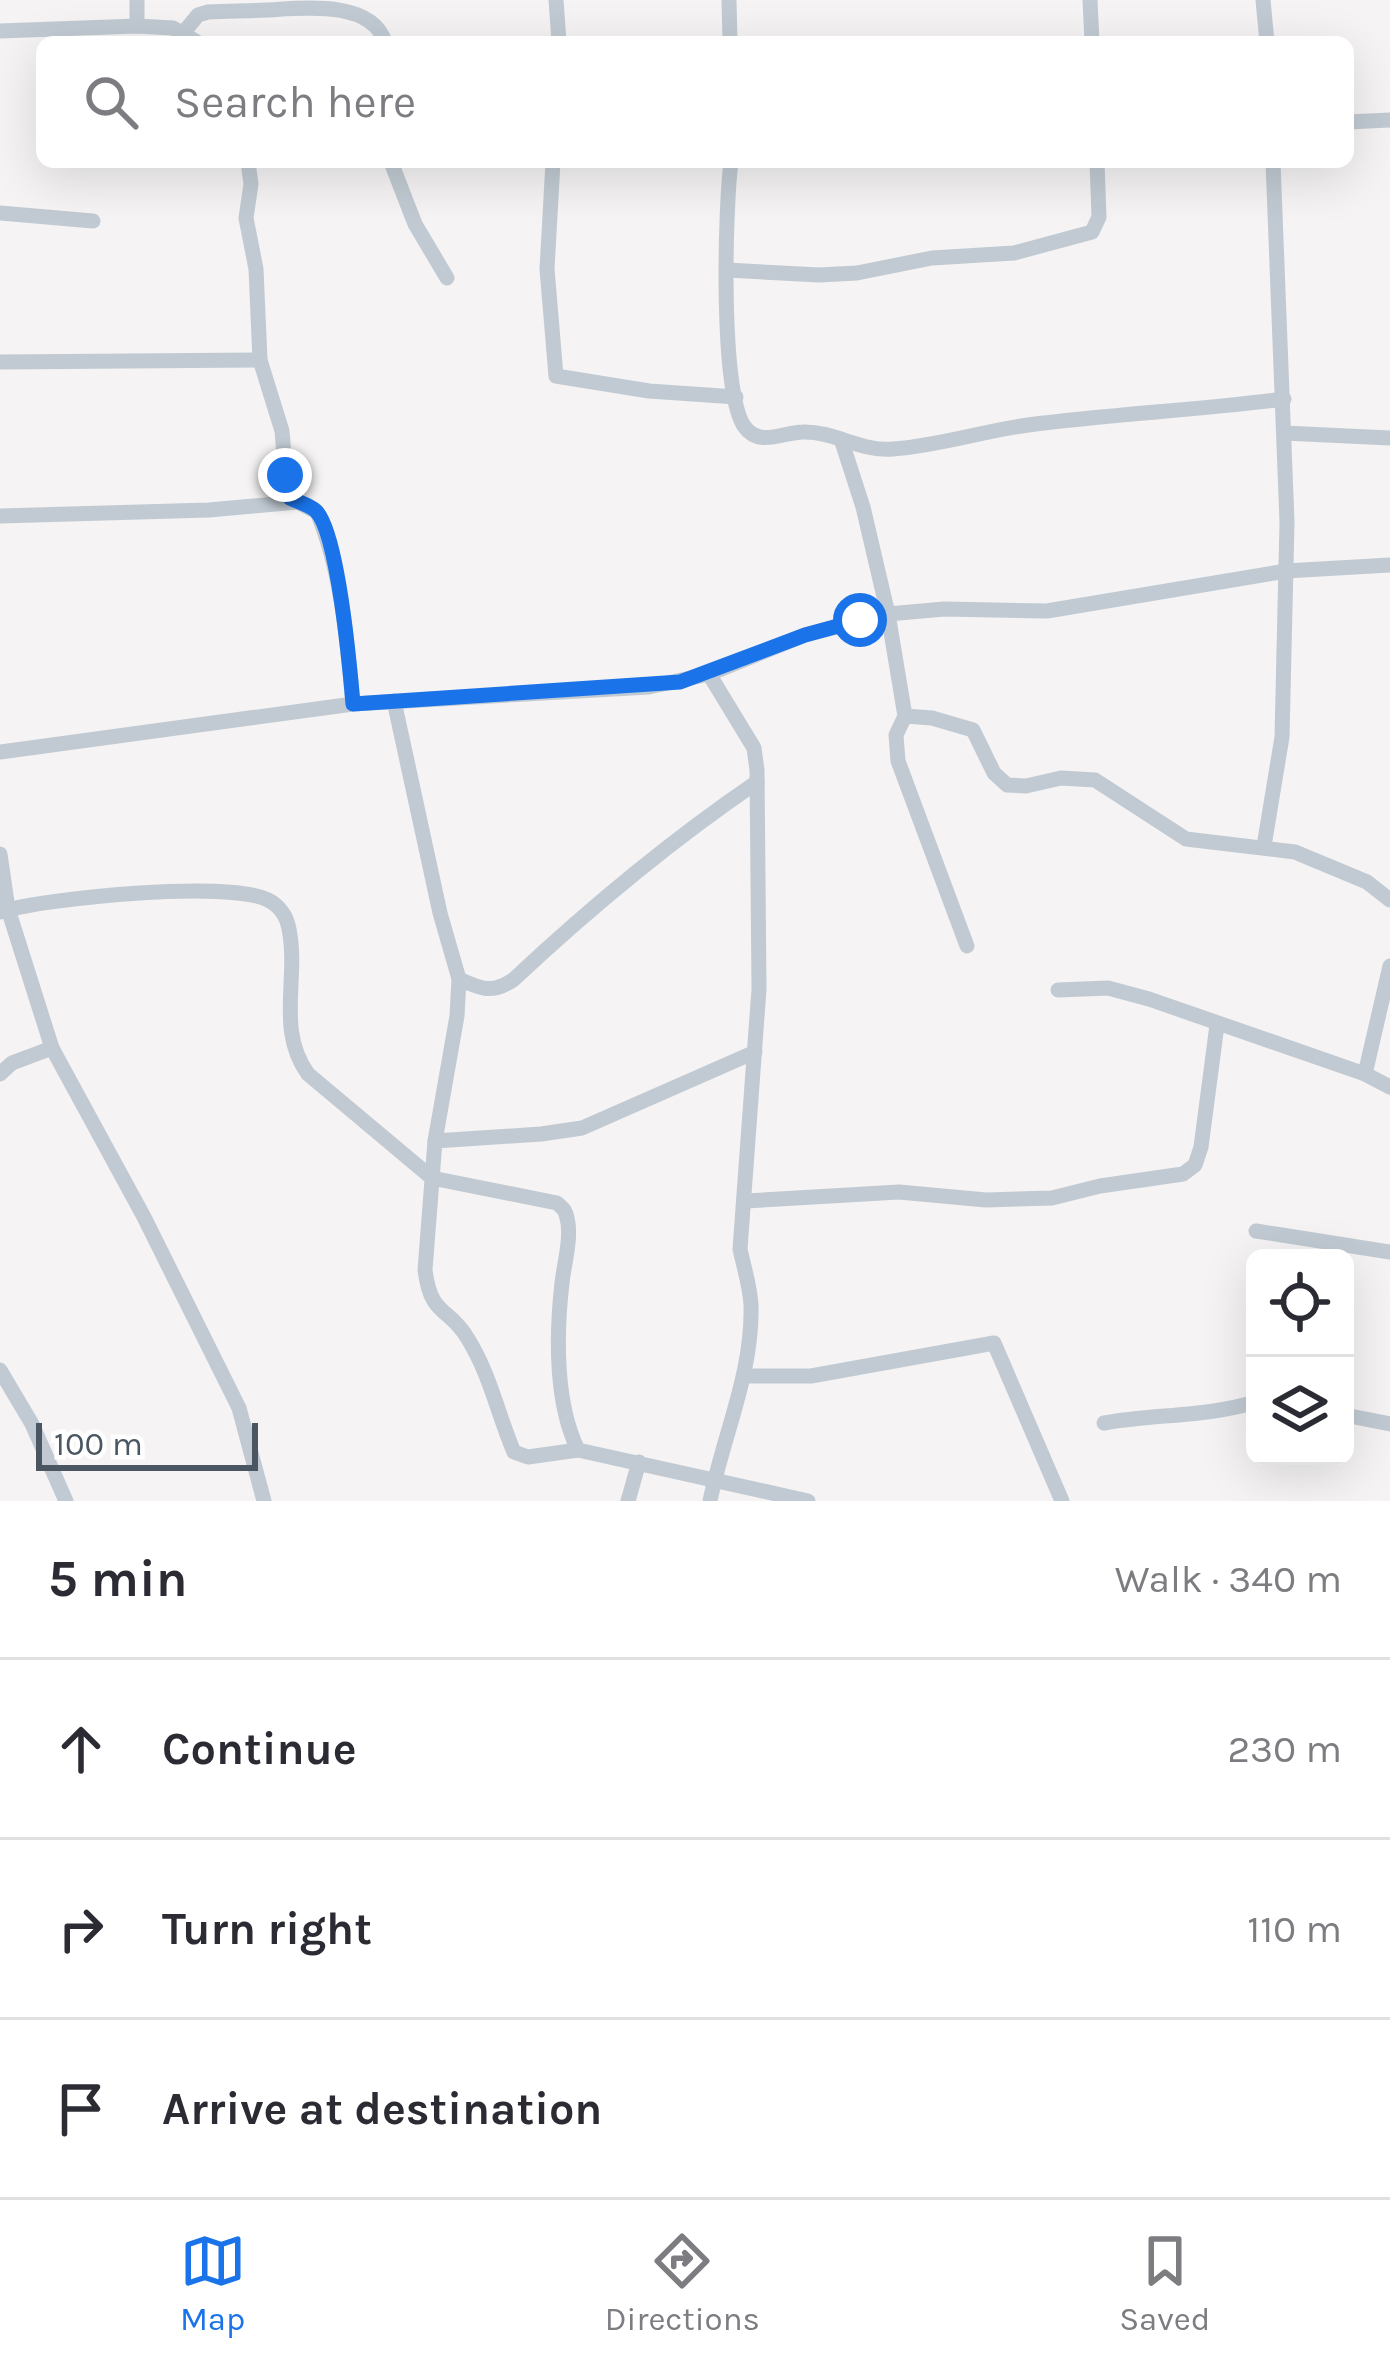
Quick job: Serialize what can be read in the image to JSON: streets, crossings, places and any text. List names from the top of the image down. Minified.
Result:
{"scale_bar":"100 m","page":{"search":"Search here","scale":"100 m","heading":["5 min","Walk · 340 m"],"list":[["Continue","230 m"],["Turn right","110 m"],"Arrive at destination"],"nav":["Map","Directions","Saved"]}}
